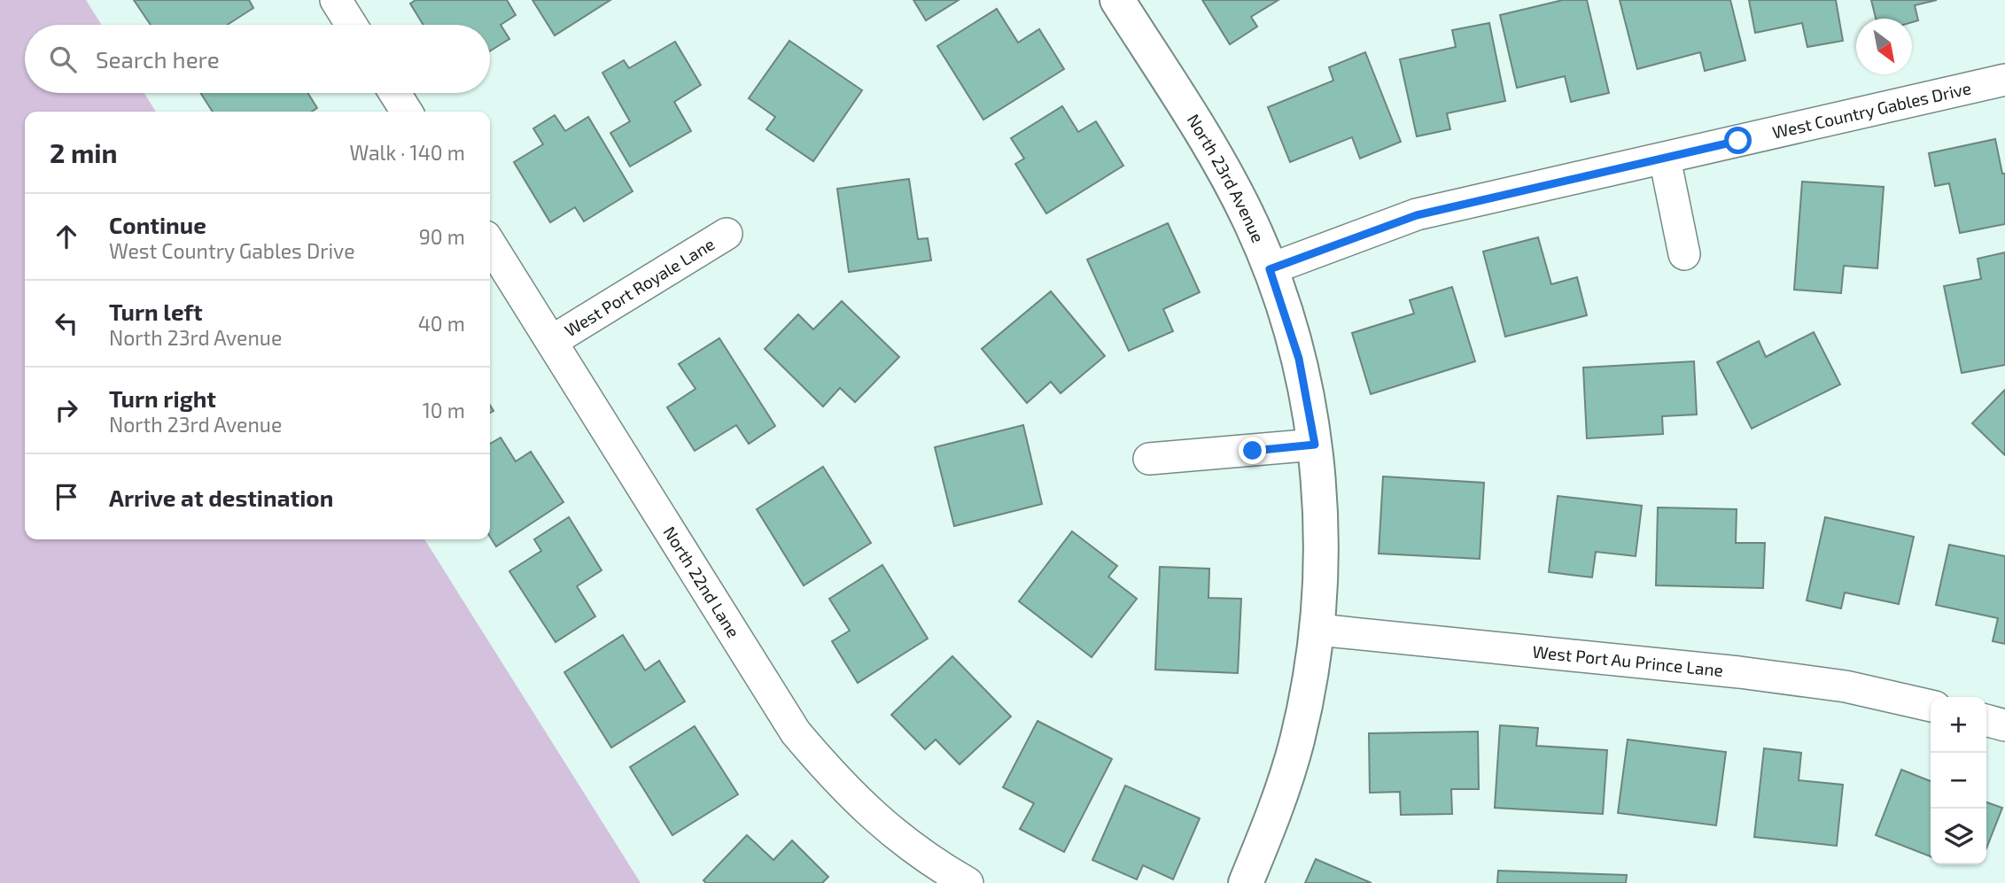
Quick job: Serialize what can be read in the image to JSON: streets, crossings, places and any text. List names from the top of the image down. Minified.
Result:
{"streets":{"street":["West Country Gables Drive","North 23rd Avenue","West Port Royale Lane","North 22nd Lane","West Port Au Prince Lane"]},"crossings":[["West Country Gables Drive","North 23rd Avenue"],["North 23rd Avenue","West Port Au Prince Lane"],["West Port Royale Lane","North 22nd Lane"]],"north":"bottom right","page":{"search":"Search here","heading":["2 min","Walk · 140 m"],"list":[["Continue","West Country Gables Drive","90 m"],["Turn left","North 23rd Avenue","40 m"],["Turn right","North 23rd Avenue","10 m"],"Arrive at destination"],"map_buttons":["+","−"]}}
